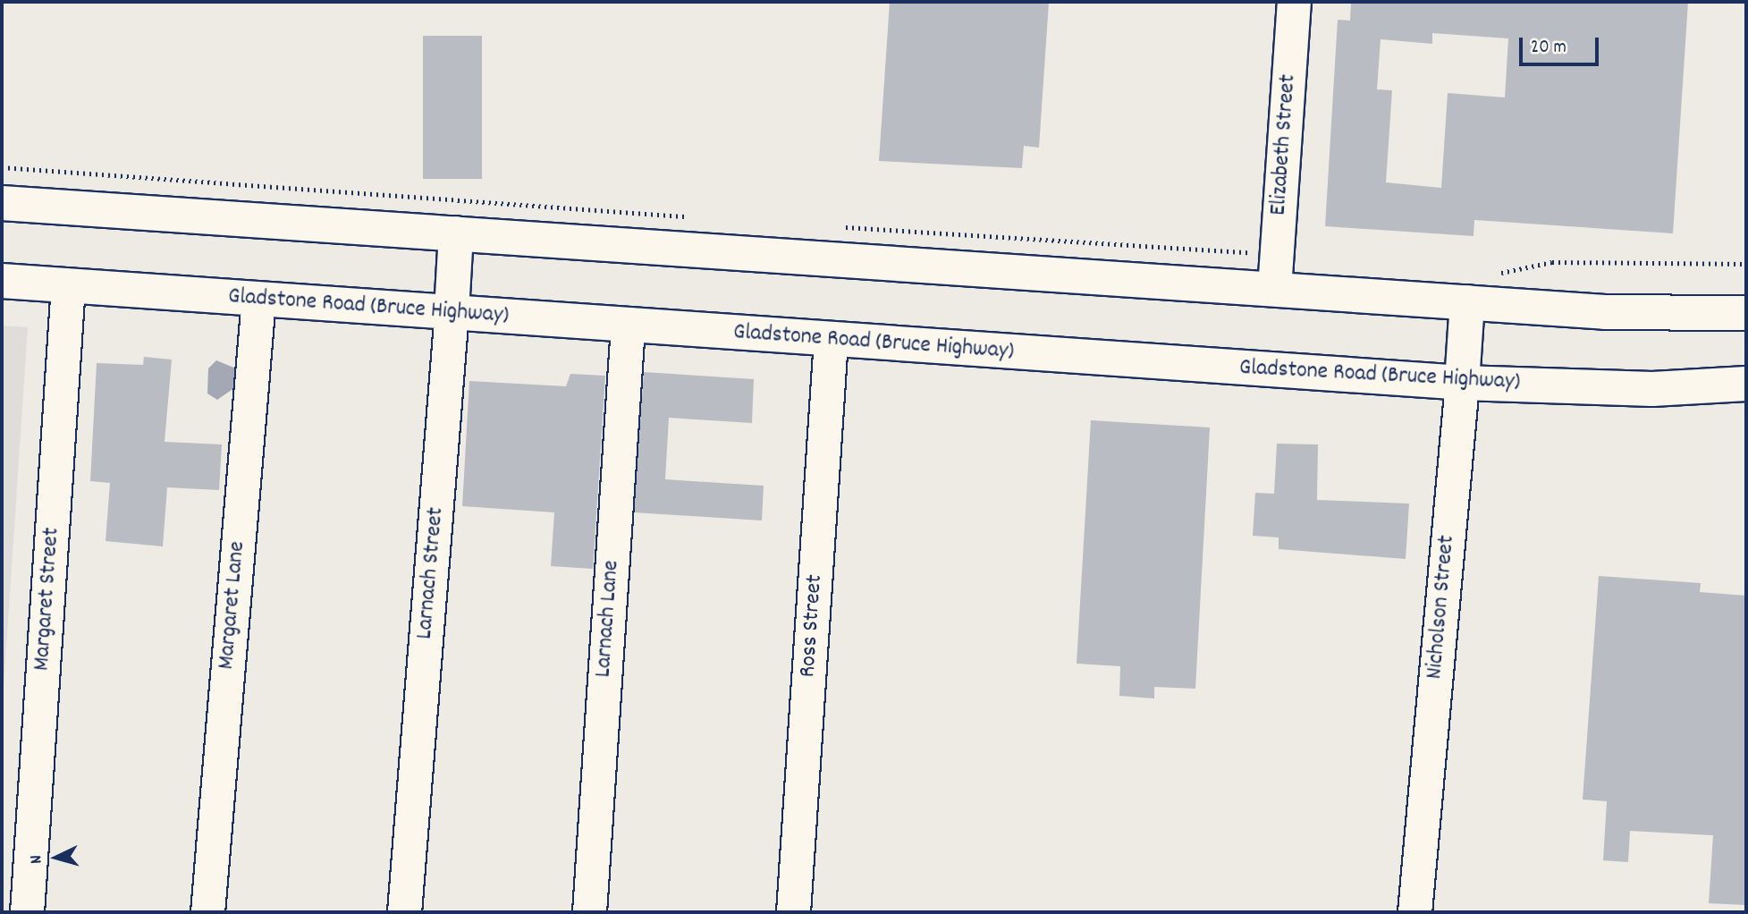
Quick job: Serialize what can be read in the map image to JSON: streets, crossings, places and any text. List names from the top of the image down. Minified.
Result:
{"streets":{"highway":["Gladstone Road (Bruce Highway)","Larnach Street","Nicholson Street"],"street":["Elizabeth Street","Margaret Street","Margaret Lane","Larnach Lane","Ross Street"]},"crossings":[["Gladstone Road (Bruce Highway)","Larnach Street"],["Gladstone Road (Bruce Highway)","Margaret Street"],["Gladstone Road (Bruce Highway)","Margaret Lane"],["Gladstone Road (Bruce Highway)","Nicholson Street"],["Gladstone Road (Bruce Highway)","Larnach Lane"],["Gladstone Road (Bruce Highway)","Ross Street"]],"scale_bar":"20 m","north":"left"}
